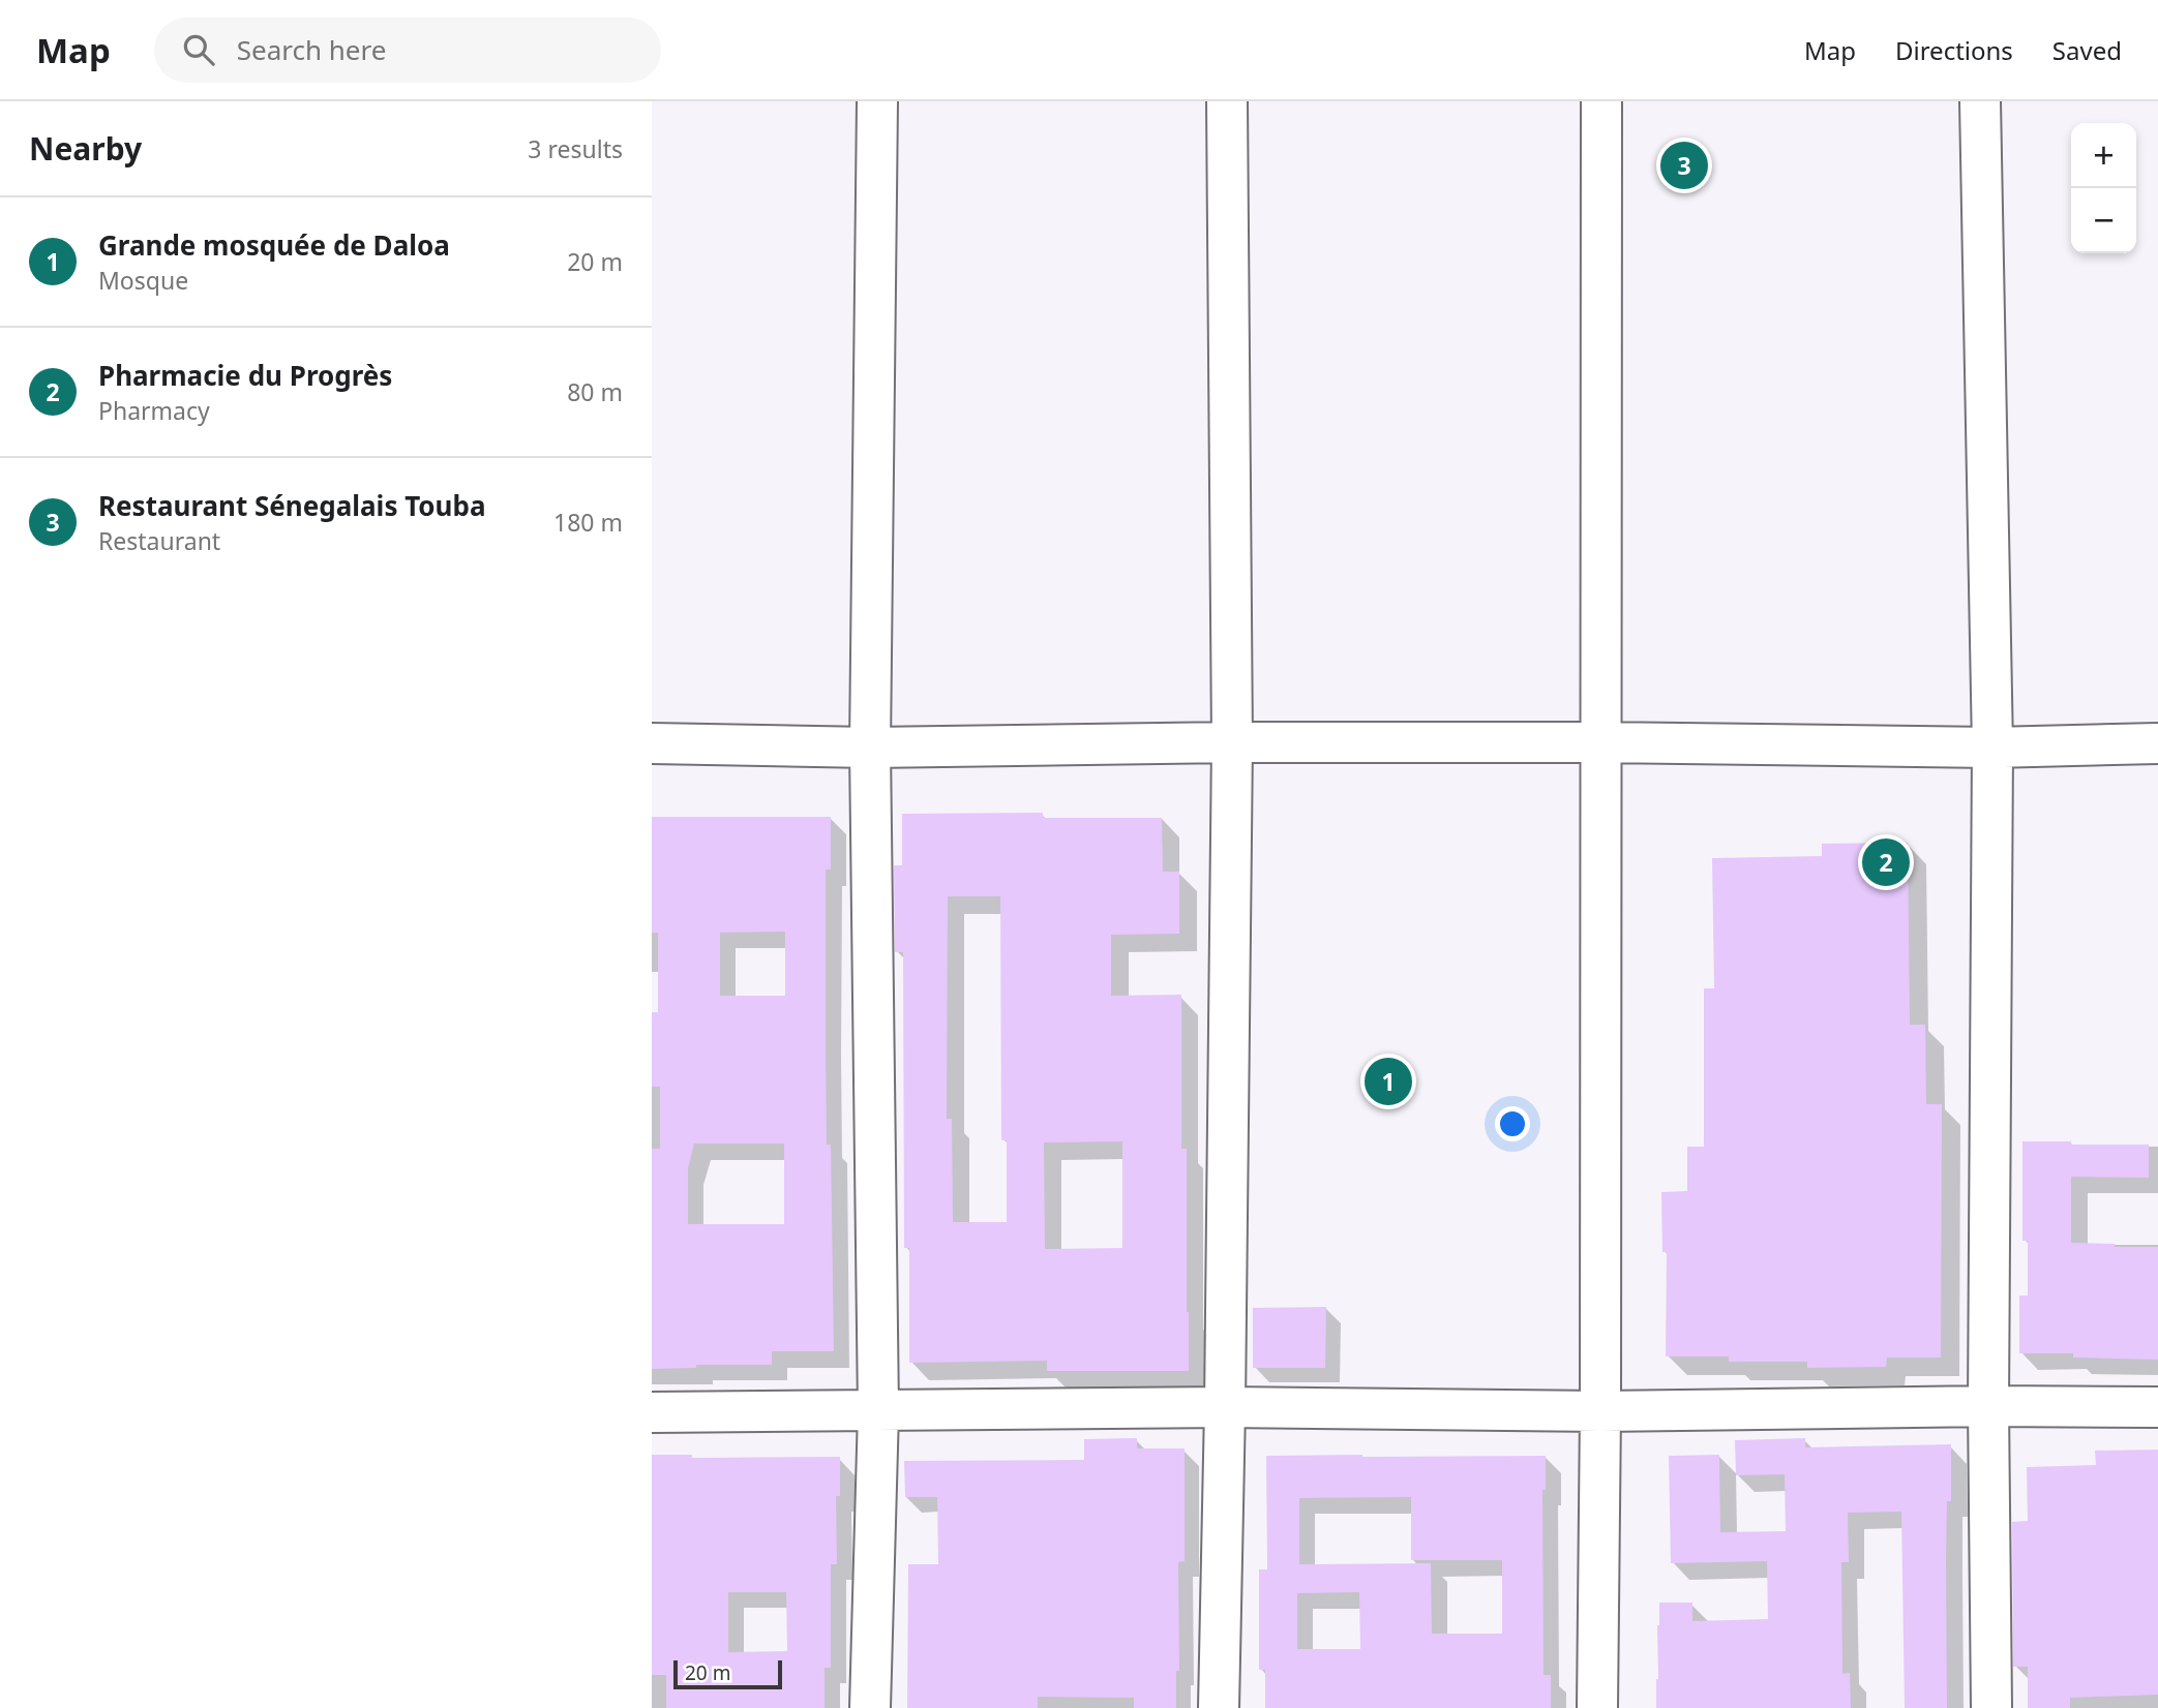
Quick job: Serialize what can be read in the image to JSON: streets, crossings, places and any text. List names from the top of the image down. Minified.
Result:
{"scale_bar":"20 m","page":{"header":"Map","search":"Search here","nav":["Map","Directions","Saved"],"heading":["Nearby","3 results"],"map_buttons":["+","−"],"pins":["3","2","1"],"list":[{"mark":"1","name":"Grande mosquée de Daloa","note":"Mosque","value":"20 m"},{"mark":"2","name":"Pharmacie du Progrès","note":"Pharmacy","value":"80 m"},{"mark":"3","name":"Restaurant Sénegalais Touba","note":"Restaurant","value":"180 m"}],"scale":"20 m"}}
